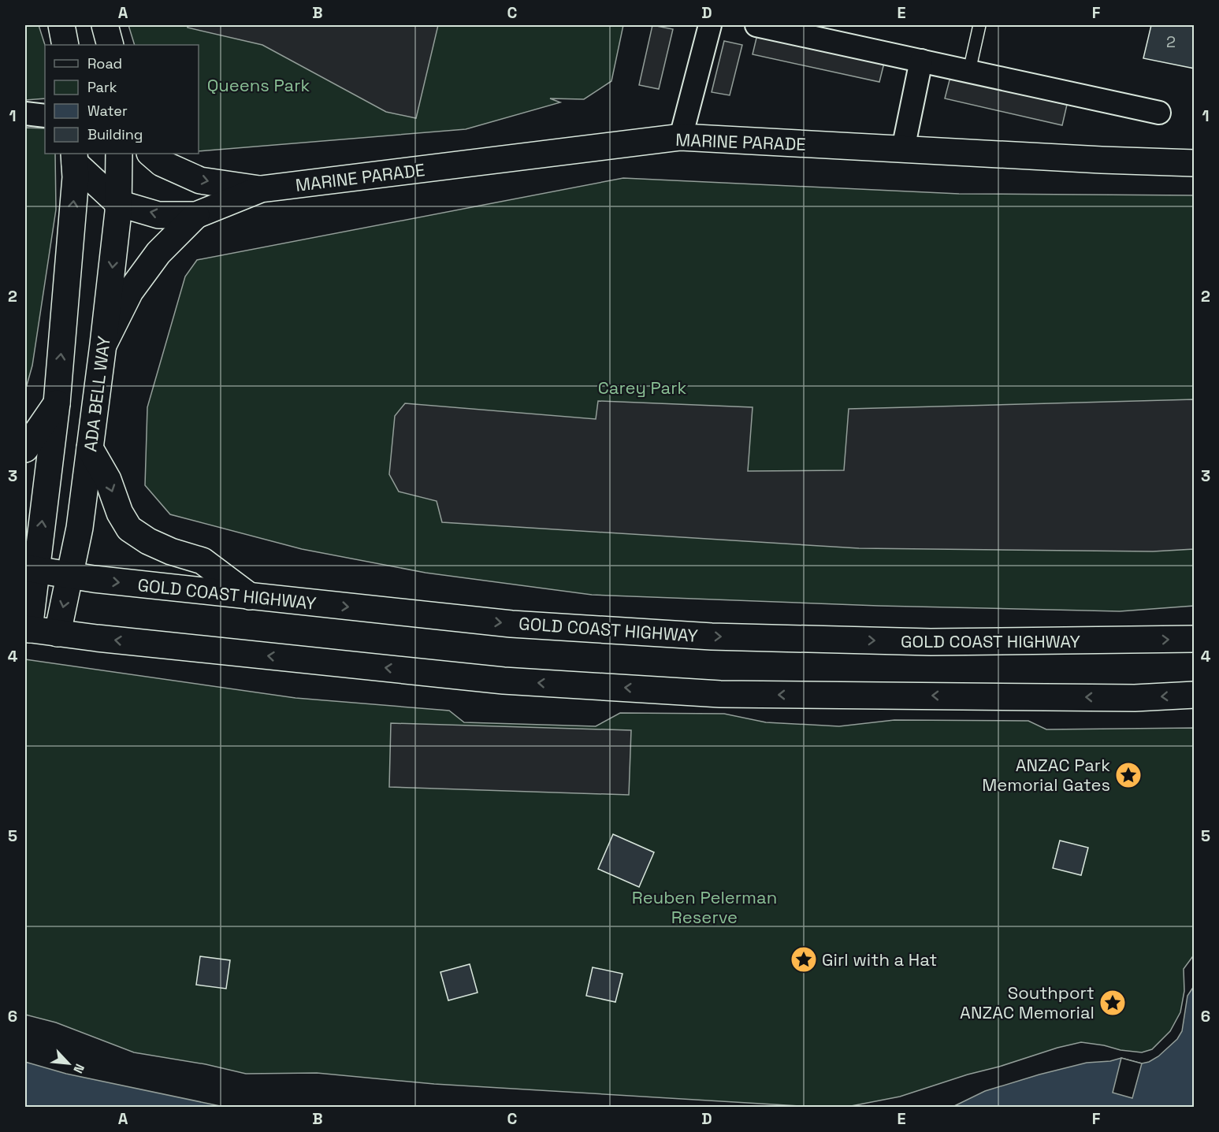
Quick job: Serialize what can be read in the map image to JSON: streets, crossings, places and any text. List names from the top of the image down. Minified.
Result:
{"streets":{"main road":["MARINE PARADE","ADA BELL WAY","GOLD COAST HIGHWAY"]},"crossings":[["MARINE PARADE","ADA BELL WAY"],["ADA BELL WAY","GOLD COAST HIGHWAY"]],"parks":["Queens Park","Carey Park","Reuben Pelerman Reserve"],"places":{"place":["ANZAC Park Memorial Gates","Girl with a Hat","Southport ANZAC Memorial"]},"house_numbers":["2"],"legend":["Road","Park","Water","Building"],"north":"bottom right","grid":{"columns":["A","B","C","D","E","F"],"rows":["1","2","3","4","5","6"]}}
